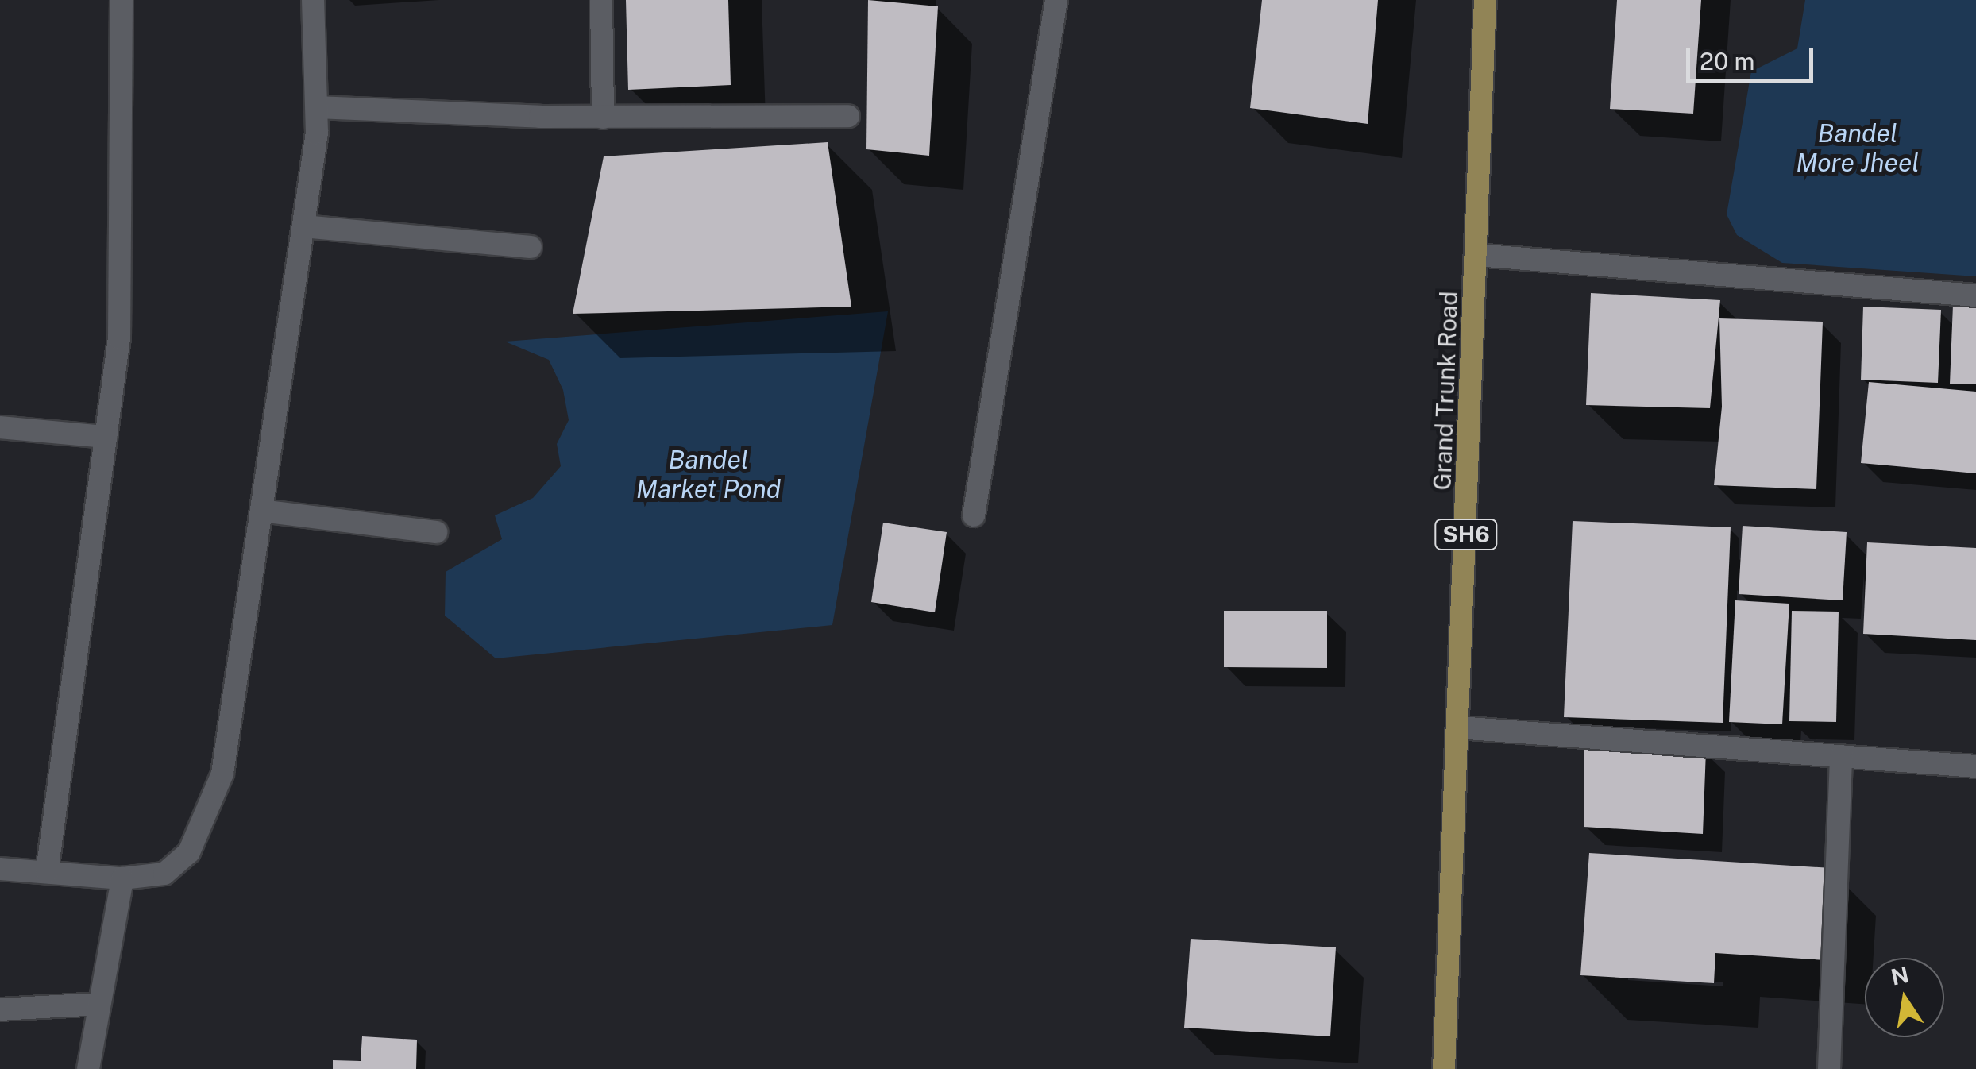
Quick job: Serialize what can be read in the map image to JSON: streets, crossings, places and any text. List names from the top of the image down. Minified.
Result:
{"streets":{"main road":["Grand Trunk Road","SH6"]},"water":["Bandel More Jheel","Bandel Market Pond"],"scale_bar":"20 m","north":"top"}
